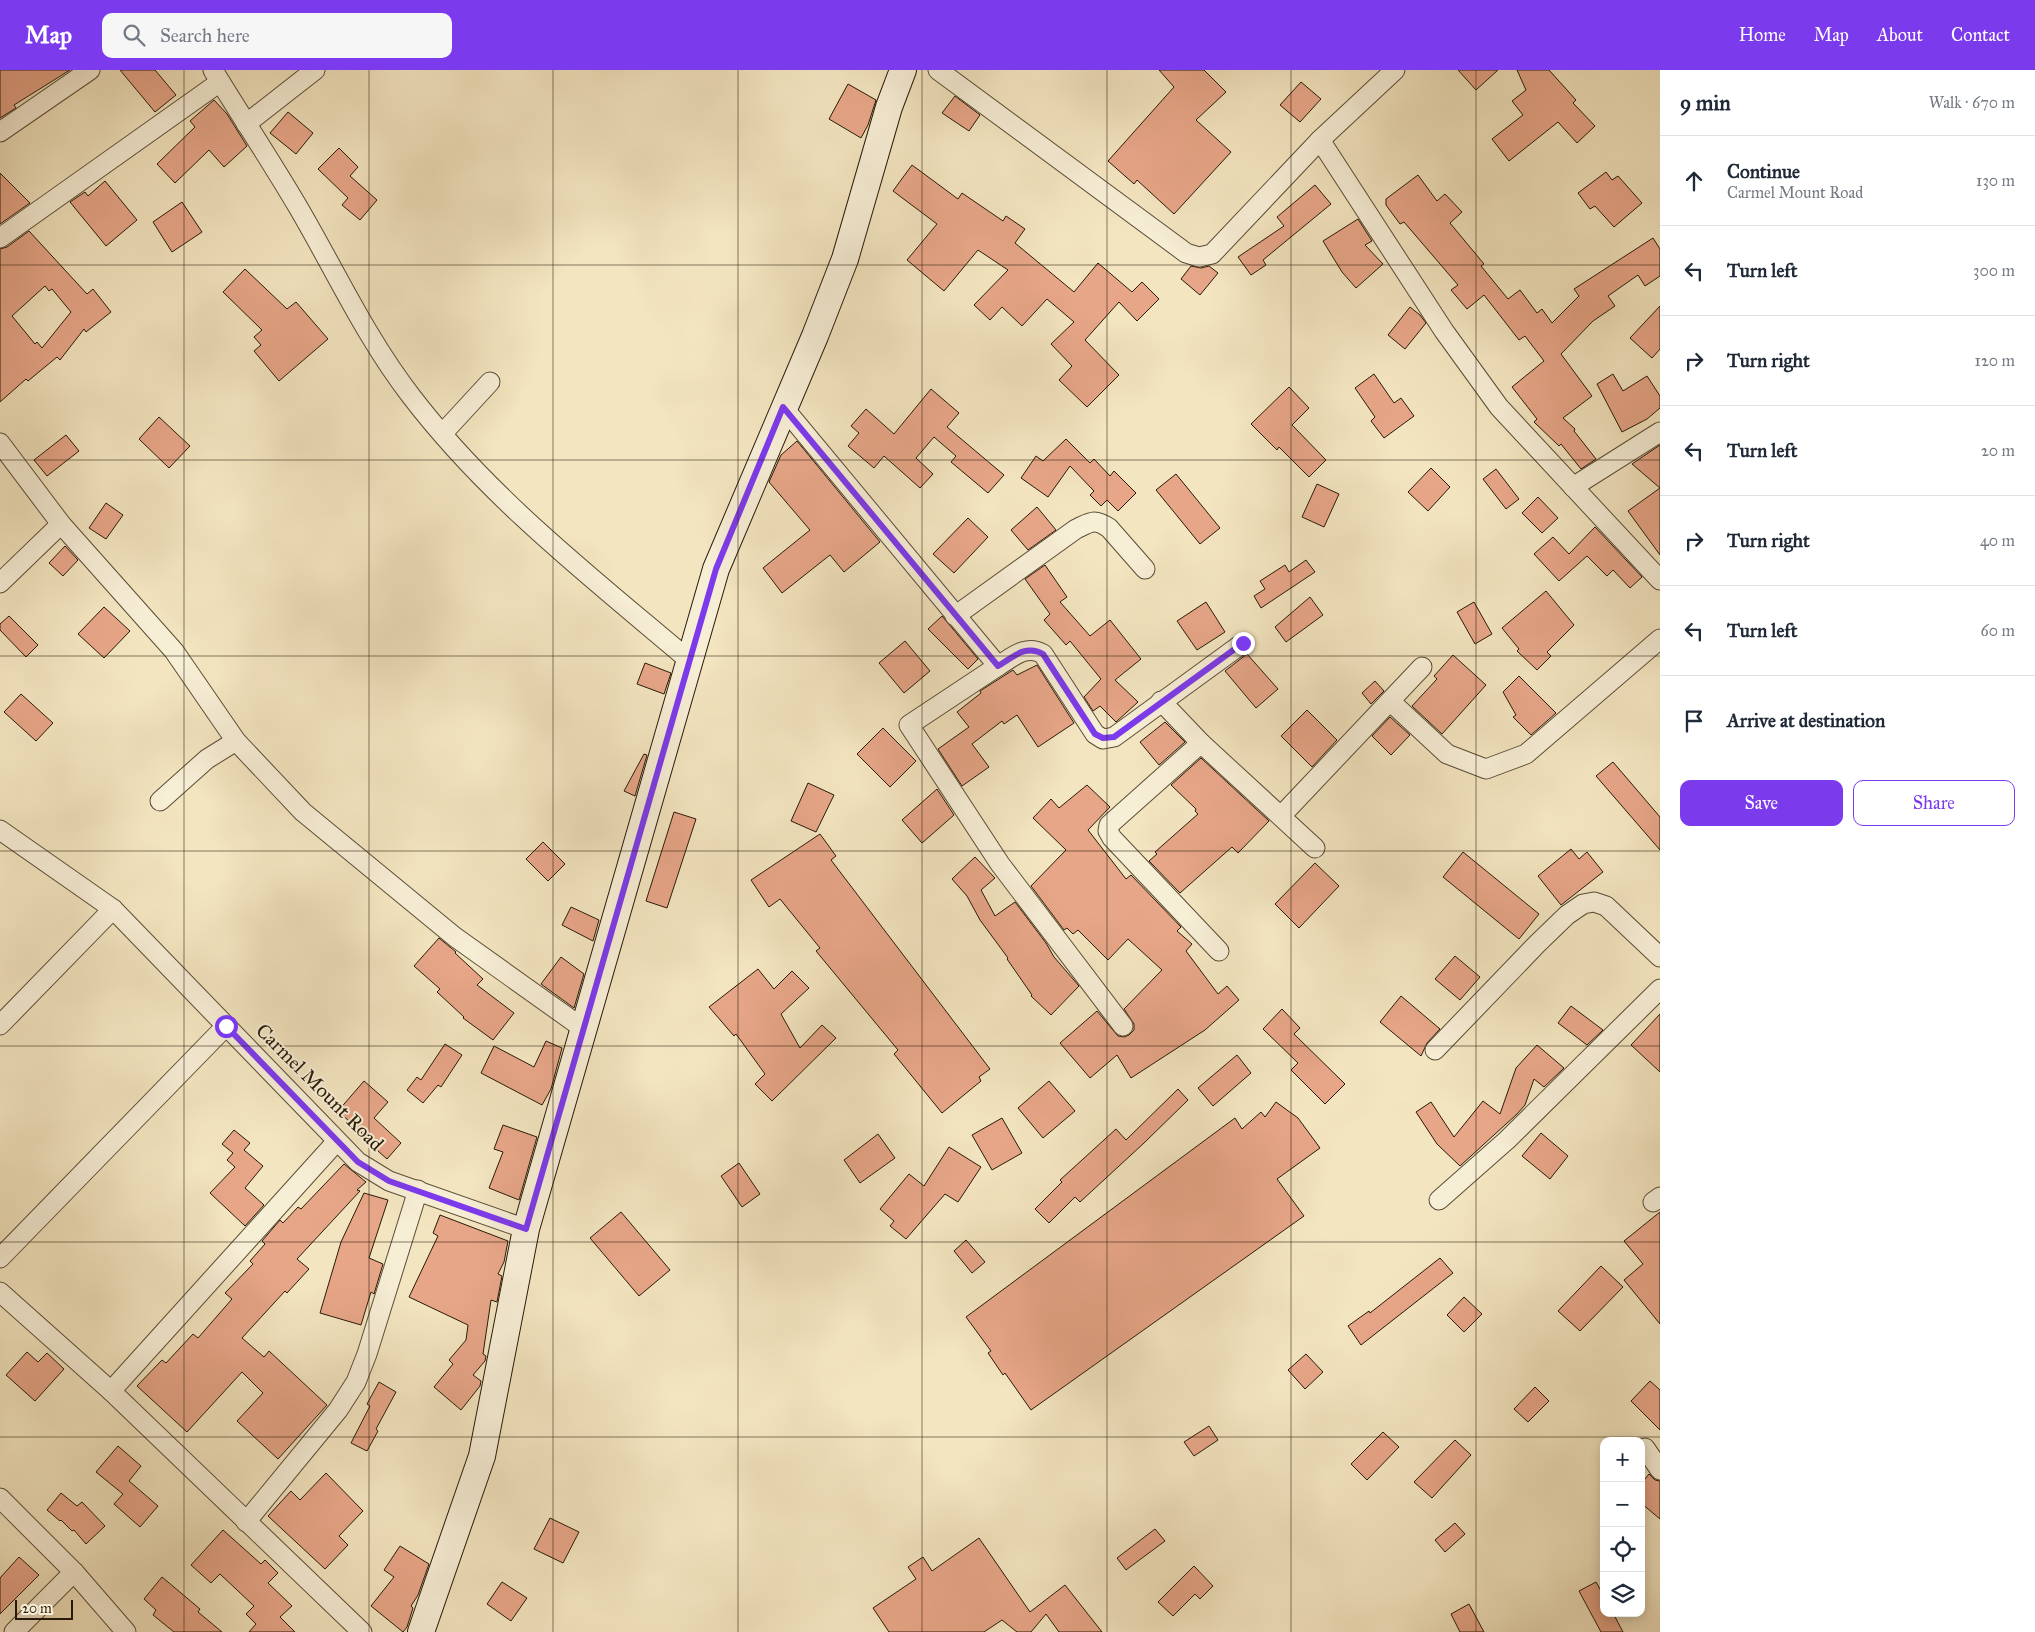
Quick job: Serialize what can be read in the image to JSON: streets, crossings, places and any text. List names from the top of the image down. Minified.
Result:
{"streets":{"street":["Carmel Mount Road"]},"scale_bar":"20 m","page":{"header":"Map","search":"Search here","nav":["Home","Map","About","Contact"],"heading":["9 min","Walk · 670 m"],"list":[["Continue","Carmel Mount Road","130 m"],["Turn left","300 m"],["Turn right","120 m"],["Turn left","20 m"],["Turn right","40 m"],["Turn left","60 m"],"Arrive at destination"],"buttons":["Save","Share"],"map_buttons":["+","−"],"scale":"20 m"}}
